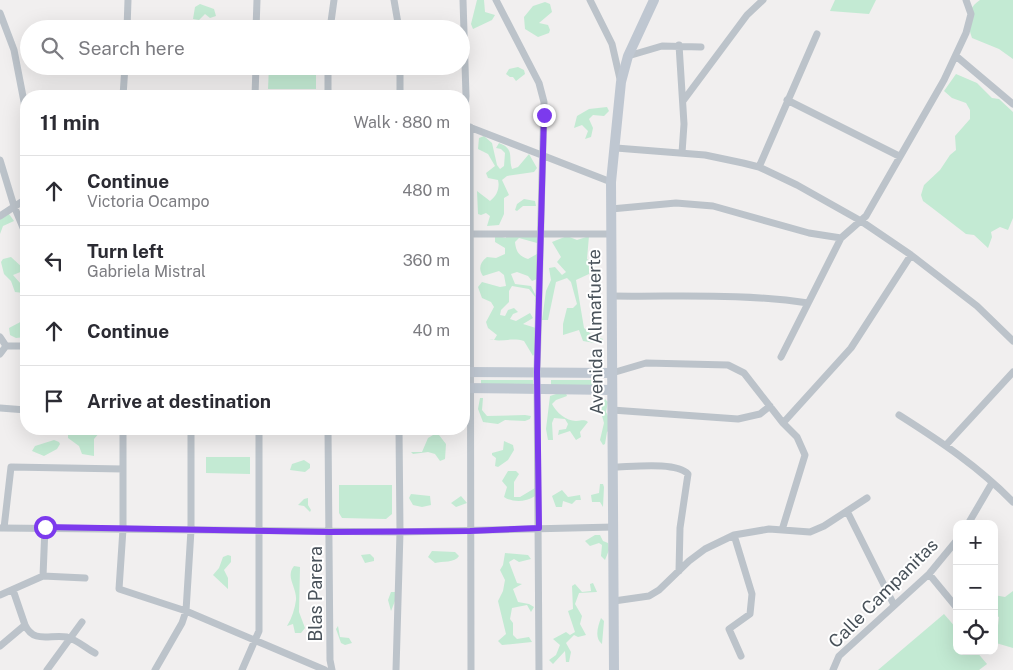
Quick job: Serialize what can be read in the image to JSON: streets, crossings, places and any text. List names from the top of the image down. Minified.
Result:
{"streets":{"street":["Avenida Almafuerte","Calle Campanitas","Blas Parera"]},"page":{"search":"Search here","heading":["11 min","Walk · 880 m"],"list":[["Continue","Victoria Ocampo","480 m"],["Turn left","Gabriela Mistral","360 m"],["Continue","40 m"],"Arrive at destination"],"map_buttons":["+","−"]}}
